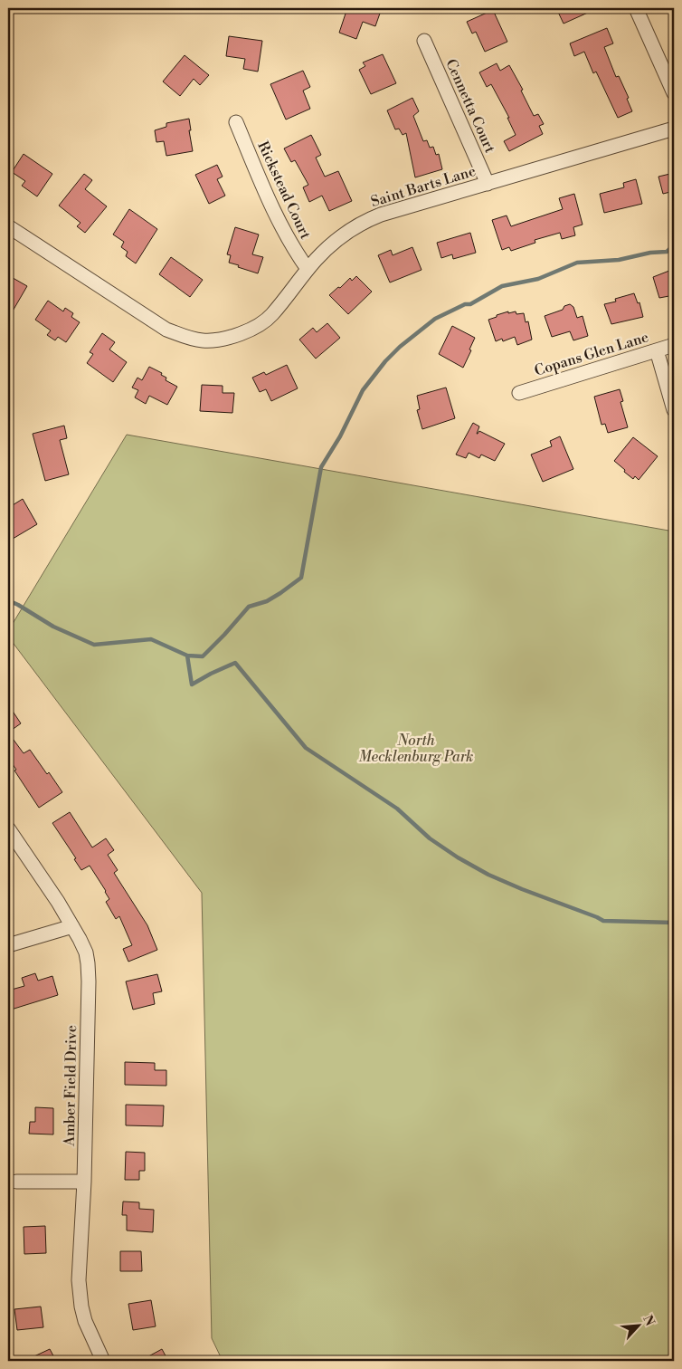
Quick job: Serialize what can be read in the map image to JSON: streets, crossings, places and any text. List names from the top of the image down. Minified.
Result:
{"streets":{"street":["Cennetta Court","Saint Barts Lane","Rickstead Court","Copans Glen Lane","Amber Field Drive"]},"crossings":[["Cennetta Court","Saint Barts Lane"],["Saint Barts Lane","Rickstead Court"]],"parks":["North Mecklenburg Park"],"north":"top right"}
